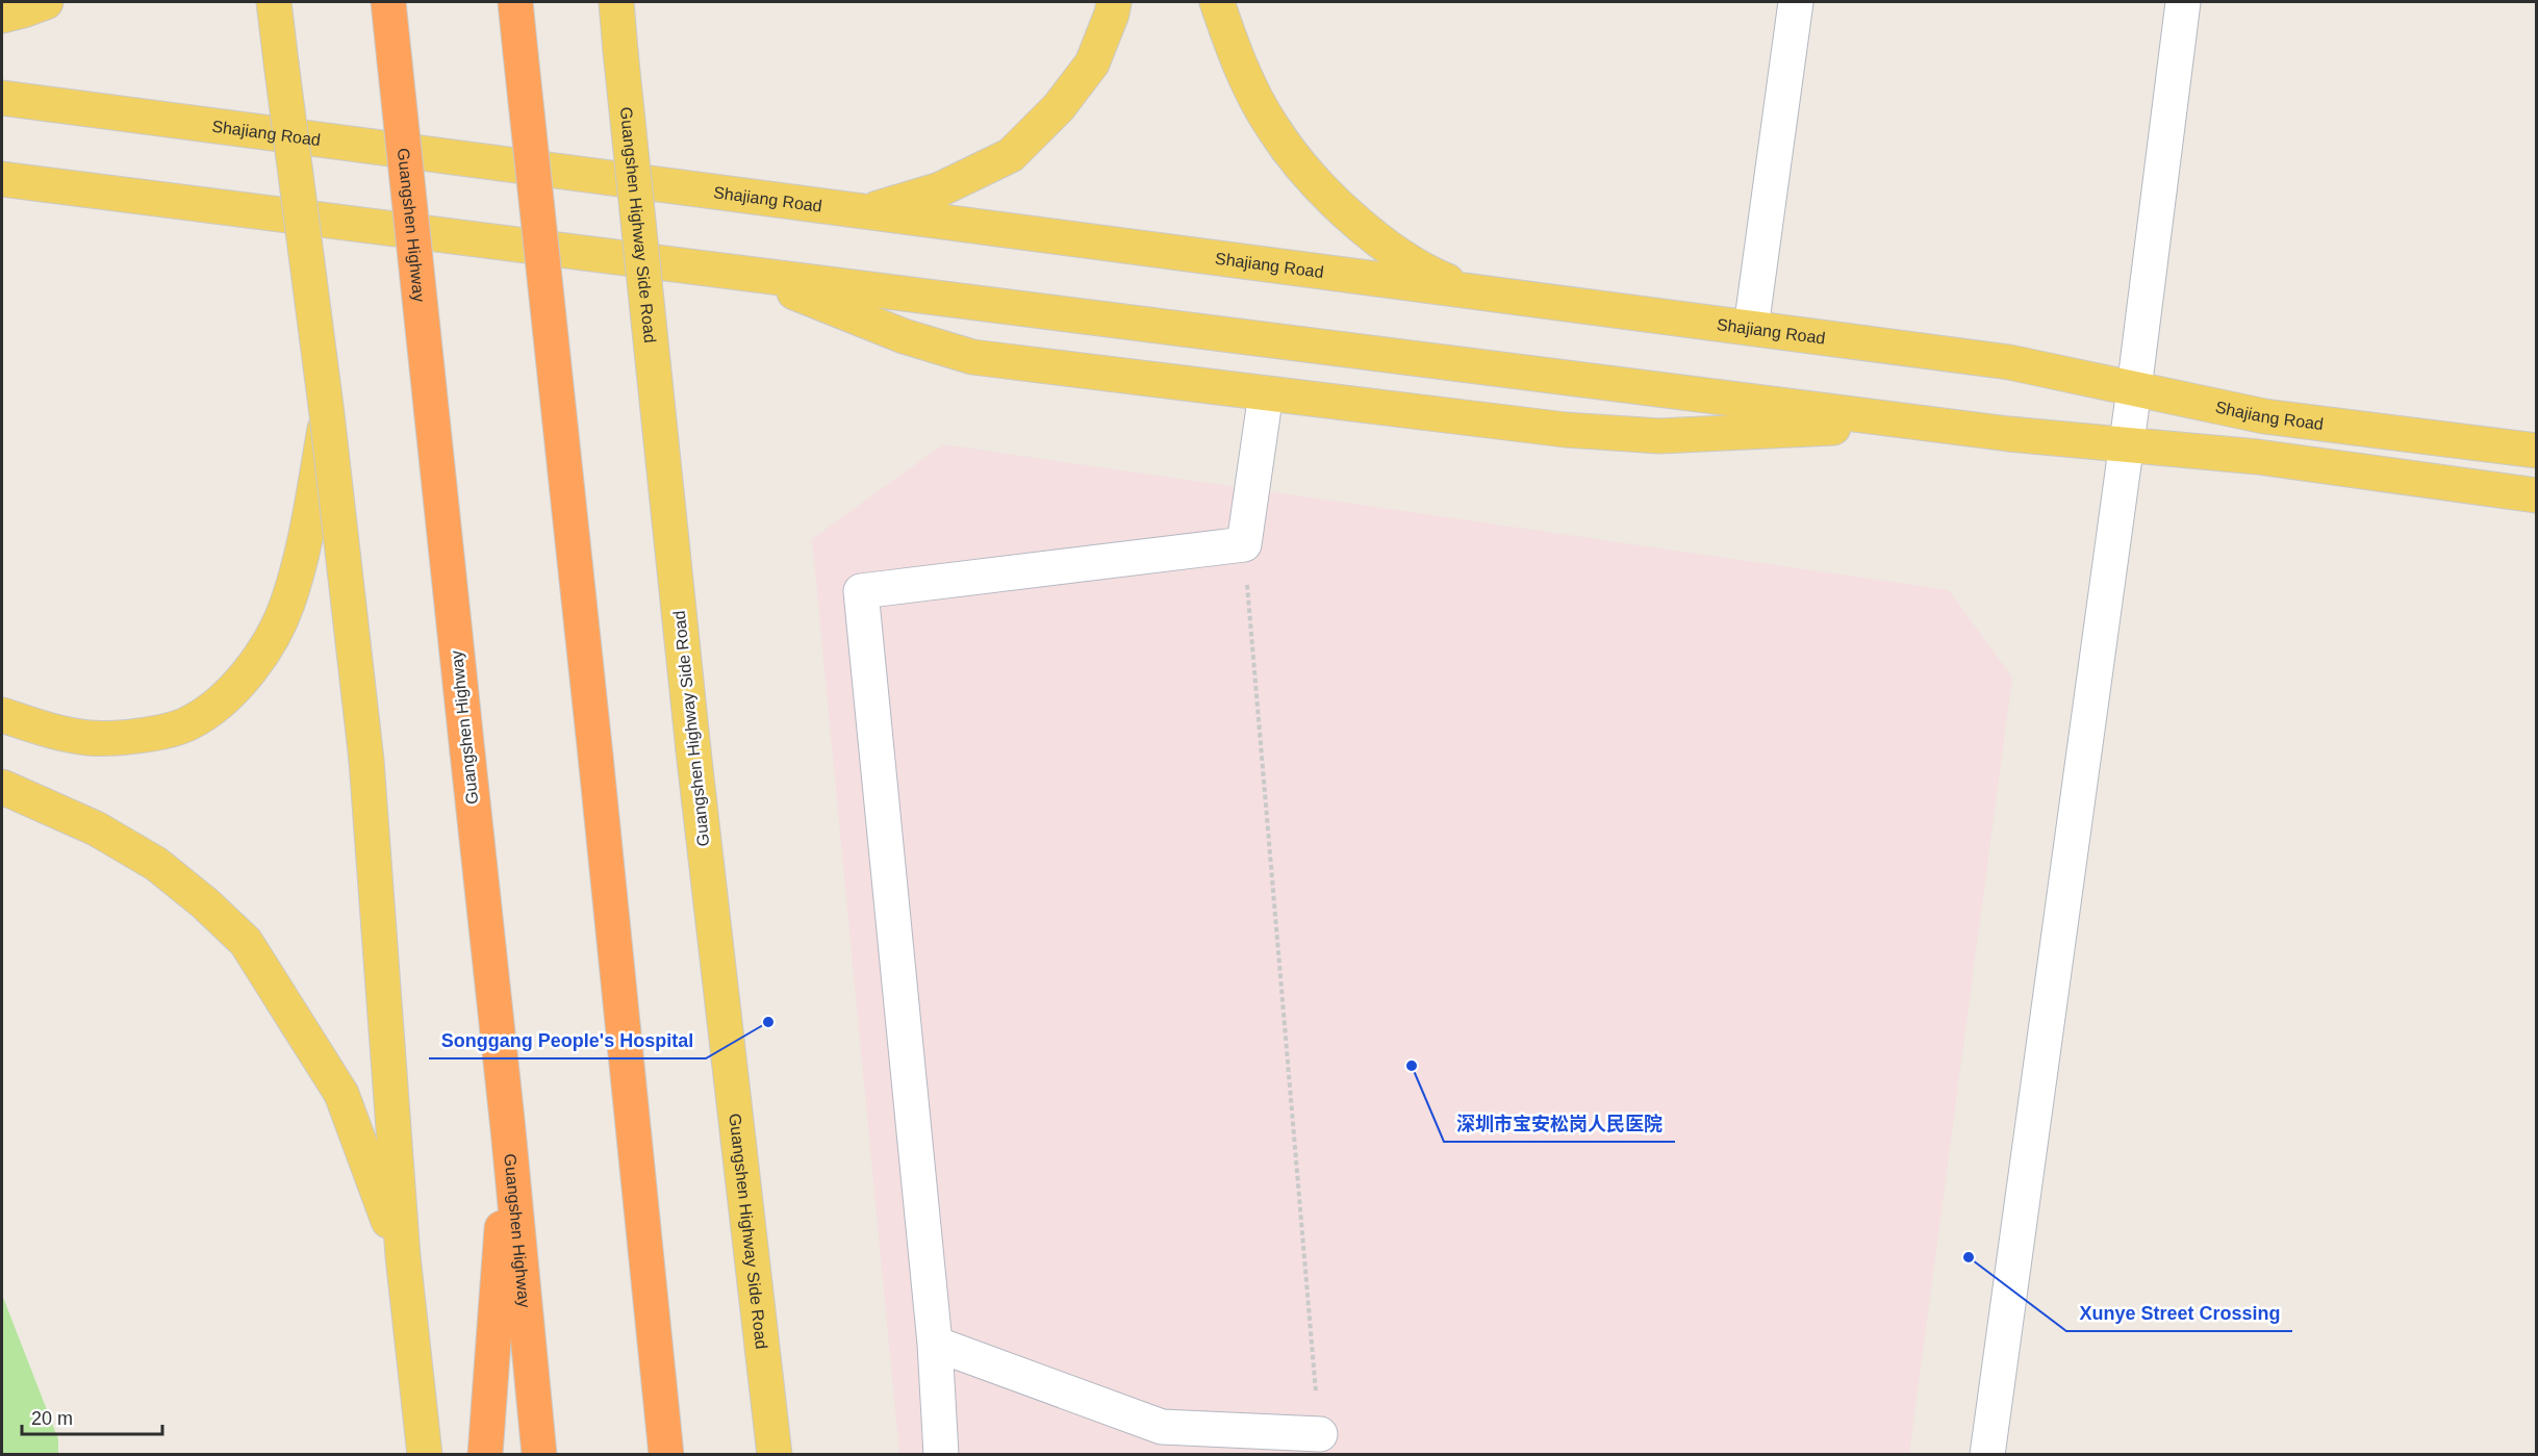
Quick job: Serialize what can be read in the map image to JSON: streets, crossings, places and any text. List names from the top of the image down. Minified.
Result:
{"streets":{"highway":["Guangshen Highway"],"main road":["Shajiang Road","Guangshen Highway Side Road"]},"places":["Songgang People's Hospital","深圳市宝安松岗人民医院","Xunye Street Crossing"],"scale_bar":"20 m"}
